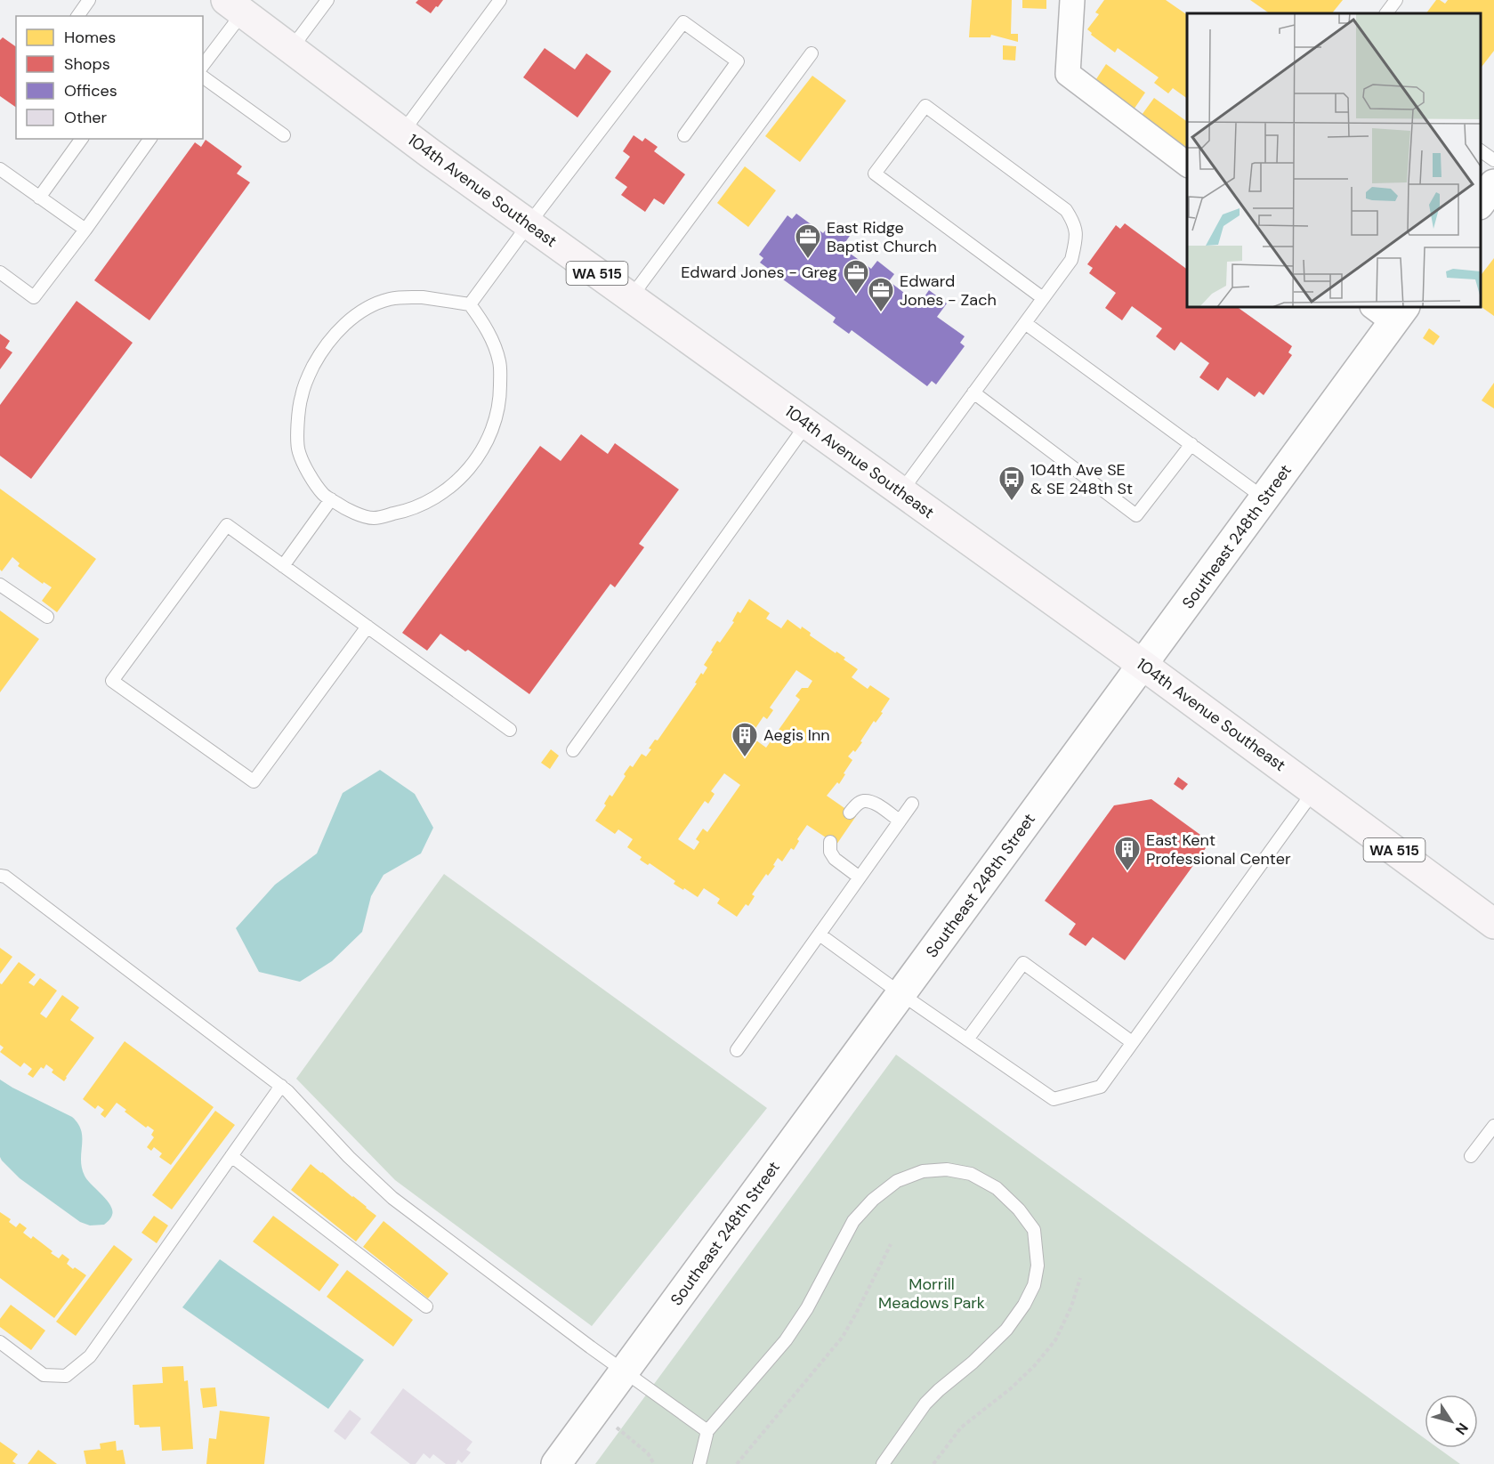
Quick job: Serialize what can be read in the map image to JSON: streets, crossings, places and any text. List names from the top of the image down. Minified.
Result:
{"streets":{"main road":["104th Avenue Southeast","WA 515"],"street":["Southeast 248th Street"]},"crossings":[["104th Avenue Southeast","Southeast 248th Street"]],"parks":["Morrill Meadows Park"],"places":{"office":["East Ridge Baptist Church","Edward Jones - Greg","Edward Jones - Zach"],"bus stop":["104th Ave SE & SE 248th St"],"building":["Aegis Inn","East Kent Professional Center"]},"legend":["Homes","Shops","Offices","Other"],"north":"bottom right"}
